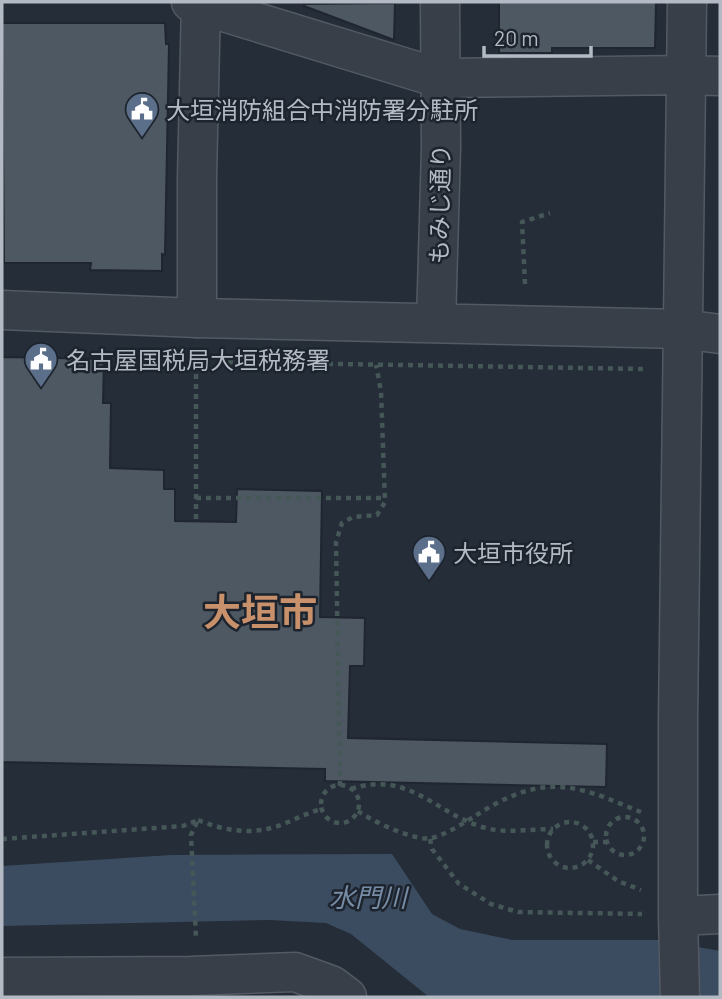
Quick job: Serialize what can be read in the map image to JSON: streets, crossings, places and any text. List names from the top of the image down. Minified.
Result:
{"streets":{"street":["もみじ通り"]},"districts":["大垣市"],"water":["水門川"],"places":{"public building":["大垣消防組合中消防署分駐所","名古屋国税局大垣税務署","大垣市役所"]},"scale_bar":"20 m"}
